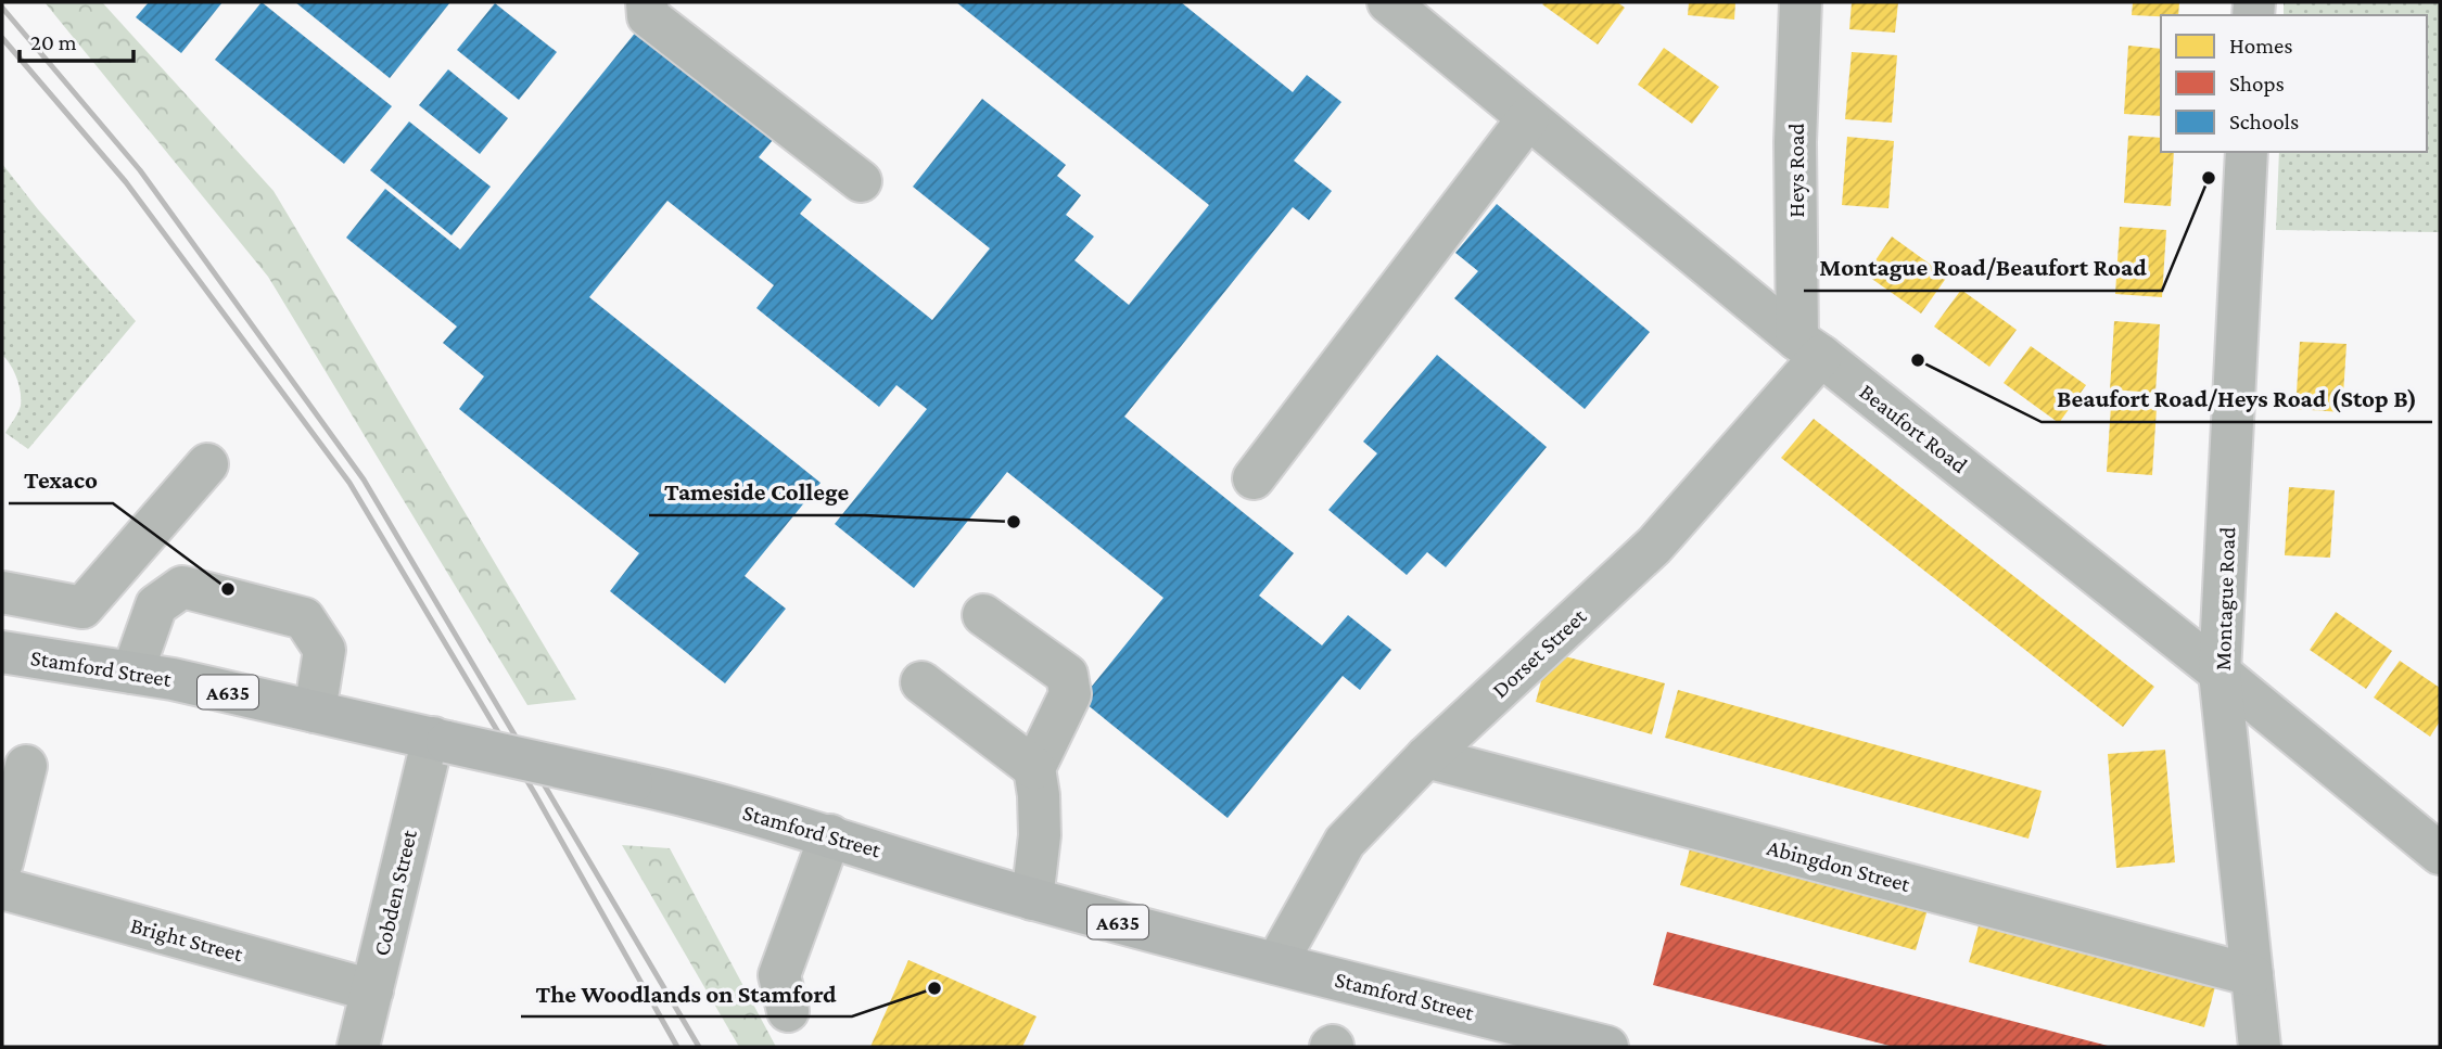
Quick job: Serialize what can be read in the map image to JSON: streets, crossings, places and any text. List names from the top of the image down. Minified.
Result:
{"streets":{"highway":["Stamford Street","A635"],"street":["Heys Road","Beaufort Road","Montague Road","Dorset Street","Abingdon Street","Cobden Street","Bright Street"]},"crossings":[["Heys Road","Beaufort Road"],["Heys Road","Dorset Street"],["Beaufort Road","Montague Road"],["Beaufort Road","Dorset Street"],["Montague Road","Abingdon Street"],["Dorset Street","Stamford Street"],["Dorset Street","Abingdon Street"],["Stamford Street","Cobden Street"],["Cobden Street","Bright Street"]],"places":["Montague Road/Beaufort Road","Beaufort Road/Heys Road (Stop B)","Tameside College","Texaco","The Woodlands on Stamford"],"legend":["Homes","Shops","Schools"],"scale_bar":"20 m"}
